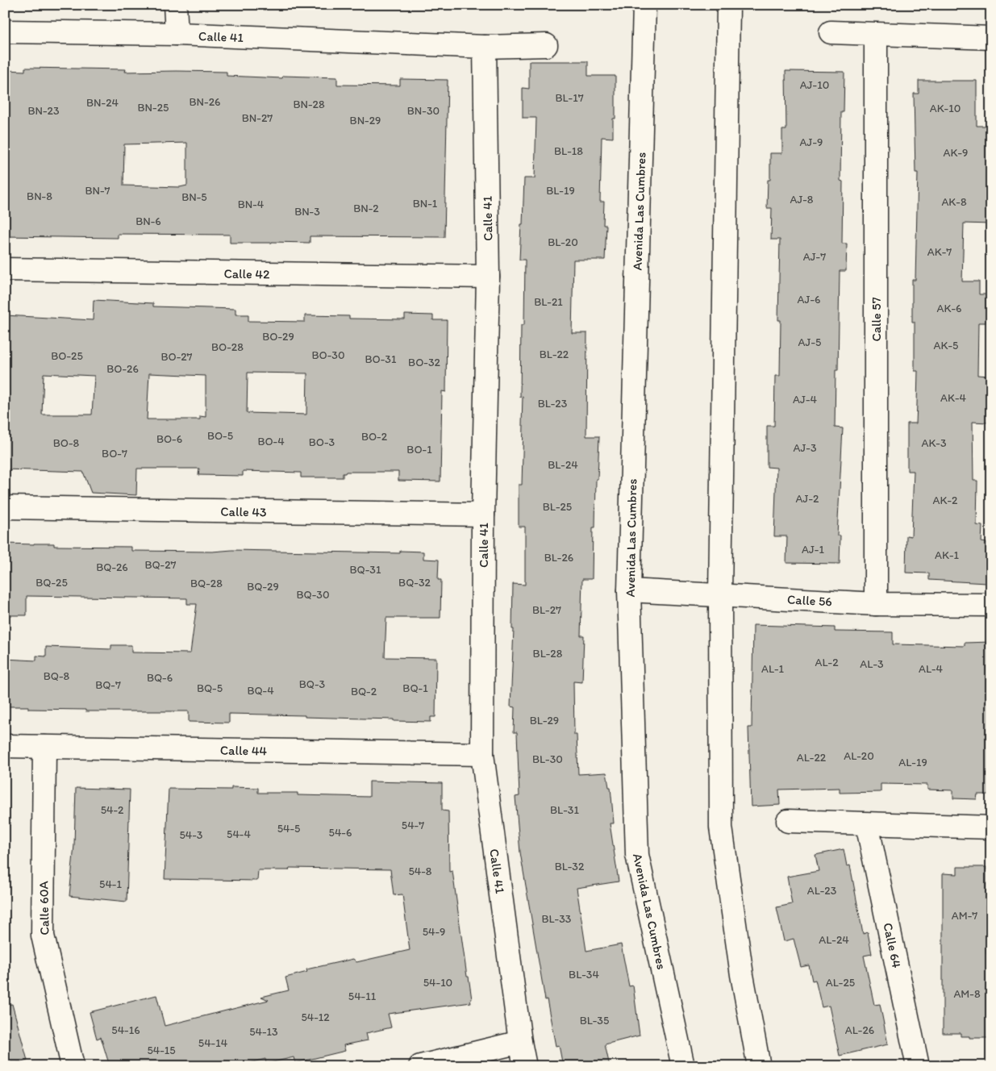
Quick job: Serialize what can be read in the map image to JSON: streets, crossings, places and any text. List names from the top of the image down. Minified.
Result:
{"streets":{"street":["Calle 41","Avenida Las Cumbres","Calle 42","Calle 57","Calle 43","Calle 56","Calle 44","Calle 60A","Calle 64"]},"crossings":[["Calle 41","Calle 42"],["Calle 41","Calle 43"],["Calle 41","Calle 44"],["Avenida Las Cumbres","Calle 56"],["Calle 57","Calle 56"],["Calle 44","Calle 60A"]],"house_numbers":["AJ-10","BL-17","BN-26","BN-24","BN-28","BN-25","AK-10","BN-23","BN-30","BN-27","BN-29","AJ-9","BL-18","AK-9","BN-7","BL-19","BN-8","BN-5","AJ-8","AK-8","BN-1","BN-4","BN-2","BN-3","BN-6","BL-20","AK-7","AJ-7","AJ-6","BL-21","AK-6","BO-29","AJ-5","AK-5","BO-28","BL-22","BO-30","BO-25","BO-27","BO-31","BO-32","BO-26","AK-4","AJ-4","BL-23","BO-5","BO-2","BO-6","BO-4","BO-3","BO-8","AK-3","AJ-3","BO-1","BO-7","BL-24","AJ-2","AK-2","BL-25","AJ-1","AK-1","BL-26","BQ-27","BQ-26","BQ-31","BQ-25","BQ-32","BQ-28","BQ-29","BQ-30","BL-27","BL-28","AL-2","AL-3","AL-1","AL-4","BQ-8","BQ-6","BQ-3","BQ-7","BQ-5","BQ-1","BQ-4","BQ-2","BL-29","AL-20","AL-22","BL-30","AL-19","54-2","BL-31","54-7","54-5","54-6","54-4","54-3","BL-32","54-8","54-1","AL-23","AM-7","BL-33","54-9","AL-24","BL-34","54-10","AL-25","AM-8","54-11","54-12","BL-35","54-16","AL-26","54-13","54-14","54-15"]}
